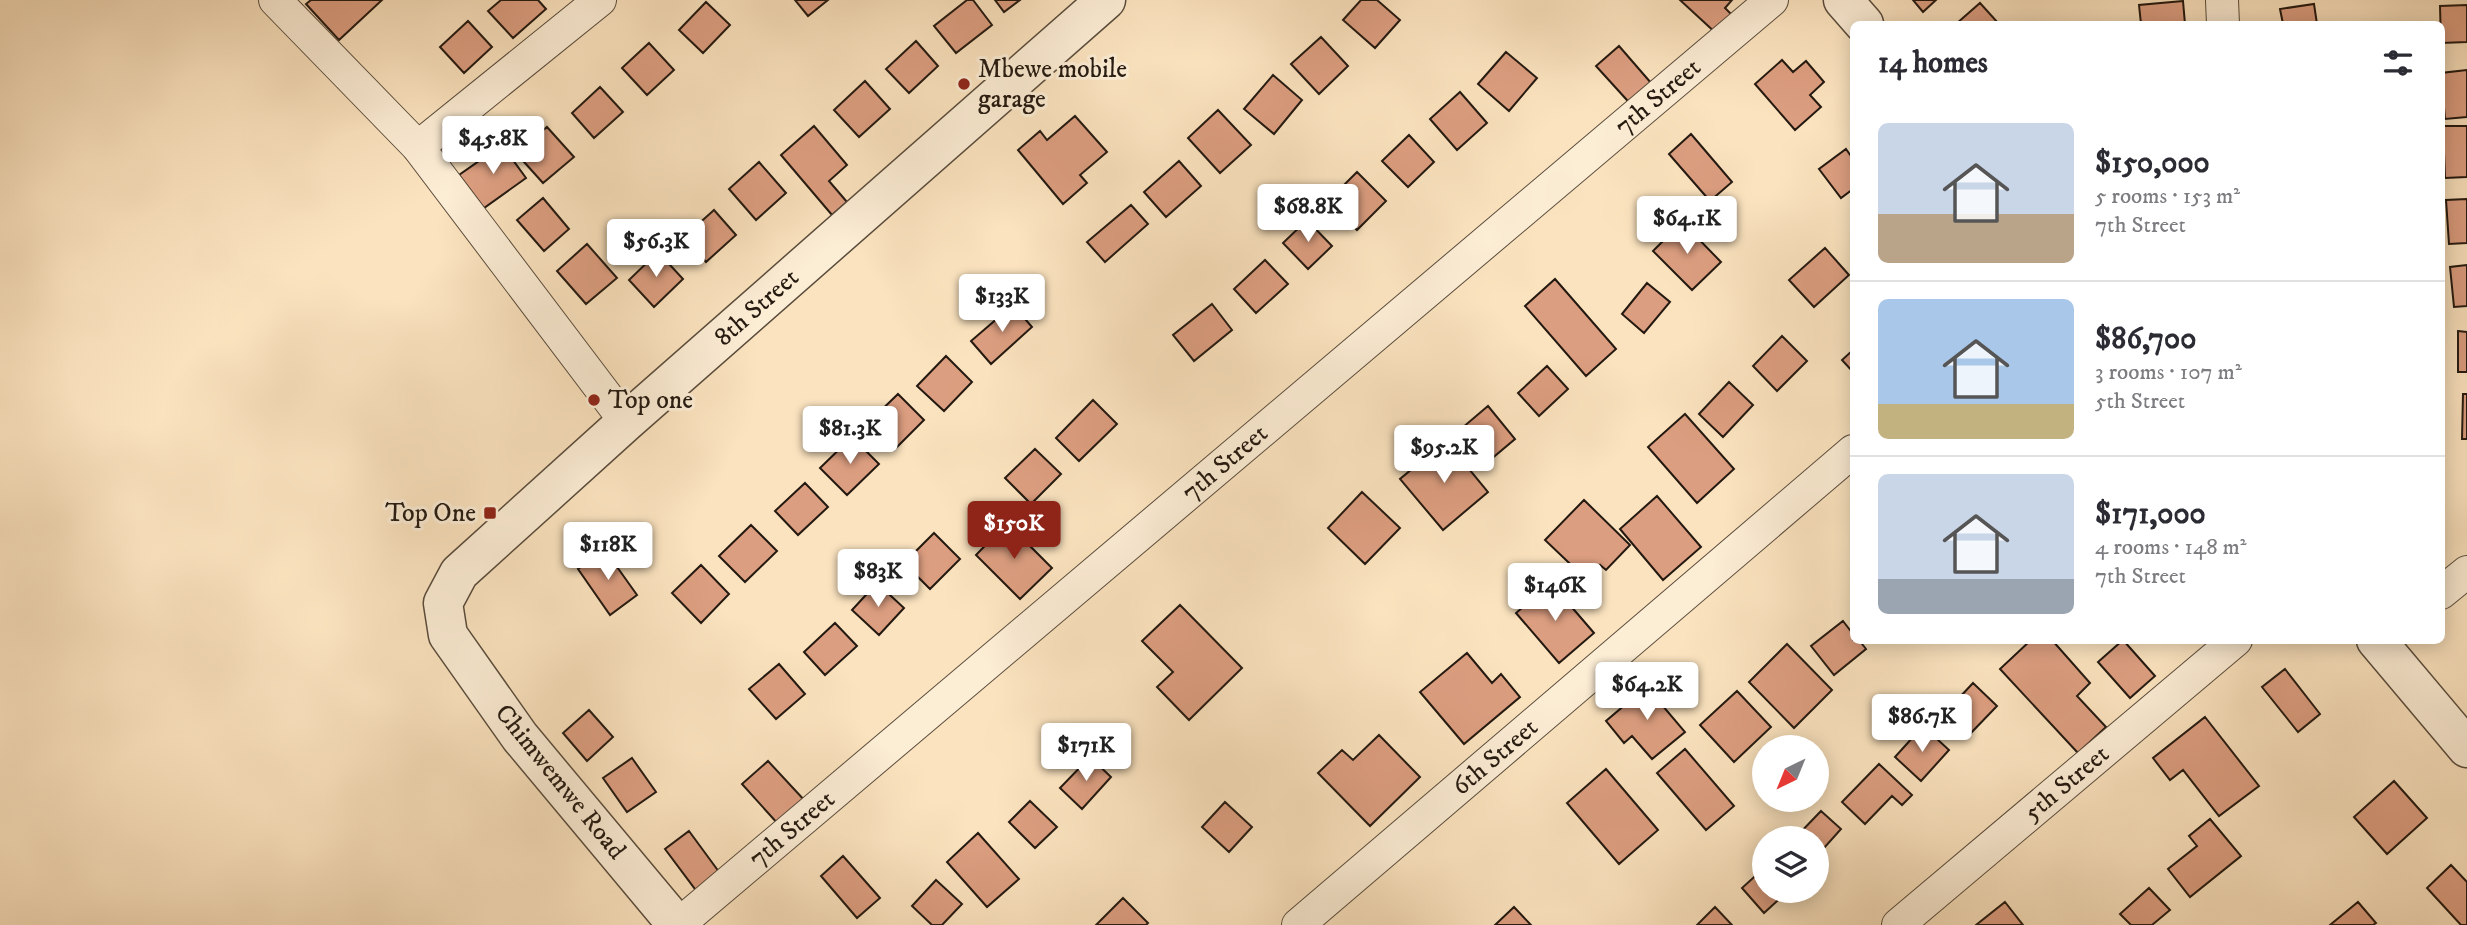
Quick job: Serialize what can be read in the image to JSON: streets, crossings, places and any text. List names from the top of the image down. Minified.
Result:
{"streets":{"street":["7th Street","8th Street","6th Street","Chimwemwe Road","5th Street"]},"crossings":[["7th Street","Chimwemwe Road"],["8th Street","Chimwemwe Road"]],"places":{"other":["Mbewe mobile garage","Top one"],"transit":["Top One"]},"north":"bottom left","page":{"heading":"14 homes","list":[{"name":"$150,000","note":"5 rooms · 153 m² · 7th Street"},{"name":"$86,700","note":"3 rooms · 107 m² · 5th Street"},{"name":"$171,000","note":"4 rooms · 148 m² · 7th Street"}],"price":["$45.8K","$68.8K","$64.1K","$56.3K","$133K","$81.3K","$95.2K","$150K","$118K","$83K","$146K","$64.2K","$86.7K","$171K"]}}
